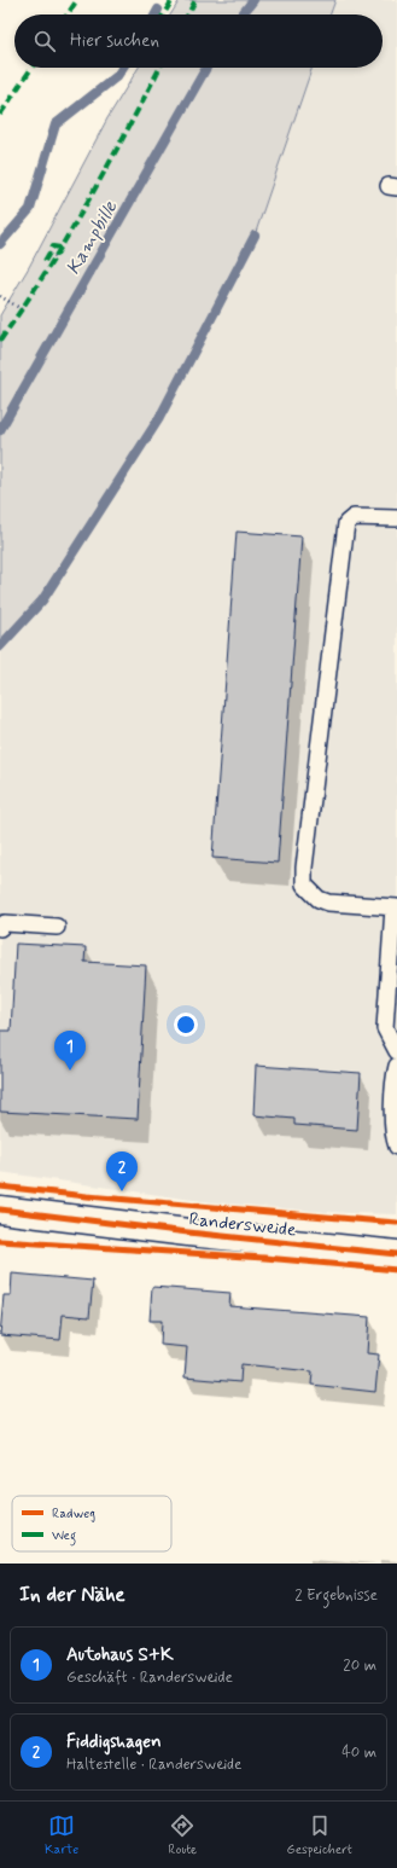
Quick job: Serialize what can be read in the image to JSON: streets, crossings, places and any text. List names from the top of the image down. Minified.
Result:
{"streets":{"street":["Randersweide"]},"water":["Kampbille"],"legend":["Radweg","Weg"],"page":{"search":"Hier suchen","pins":["1","2"],"heading":["In der Nähe","2 Ergebnisse"],"list":[{"mark":"1","name":"Autohaus S+K","note":"Geschäft · Randersweide","value":"20 m"},{"mark":"2","name":"Fiddigshagen","note":"Haltestelle · Randersweide","value":"40 m"}],"nav":["Karte","Route","Gespeichert"]}}
